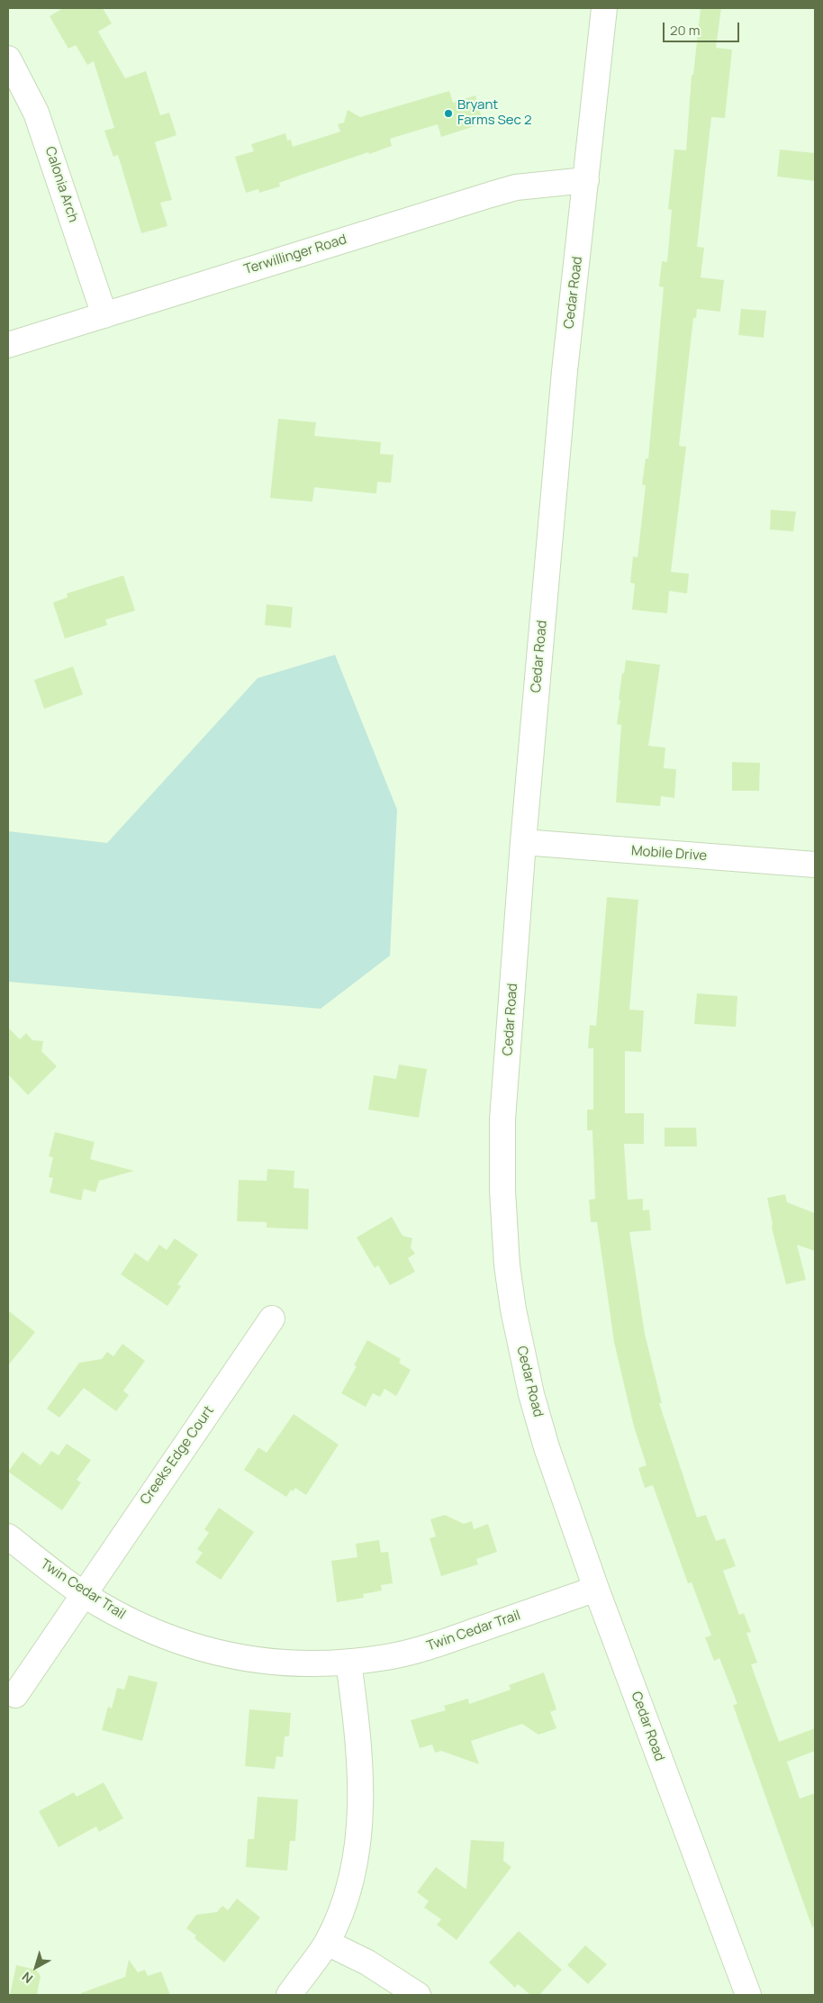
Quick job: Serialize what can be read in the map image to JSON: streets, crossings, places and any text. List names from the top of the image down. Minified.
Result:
{"streets":{"street":["Calonia Arch","Terwillinger Road","Cedar Road","Mobile Drive","Creeks Edge Court","Twin Cedar Trail"]},"crossings":[["Calonia Arch","Terwillinger Road"],["Terwillinger Road","Cedar Road"],["Cedar Road","Mobile Drive"],["Cedar Road","Twin Cedar Trail"],["Creeks Edge Court","Twin Cedar Trail"]],"places":["Bryant Farms Sec 2"],"scale_bar":"20 m","north":"bottom left"}
